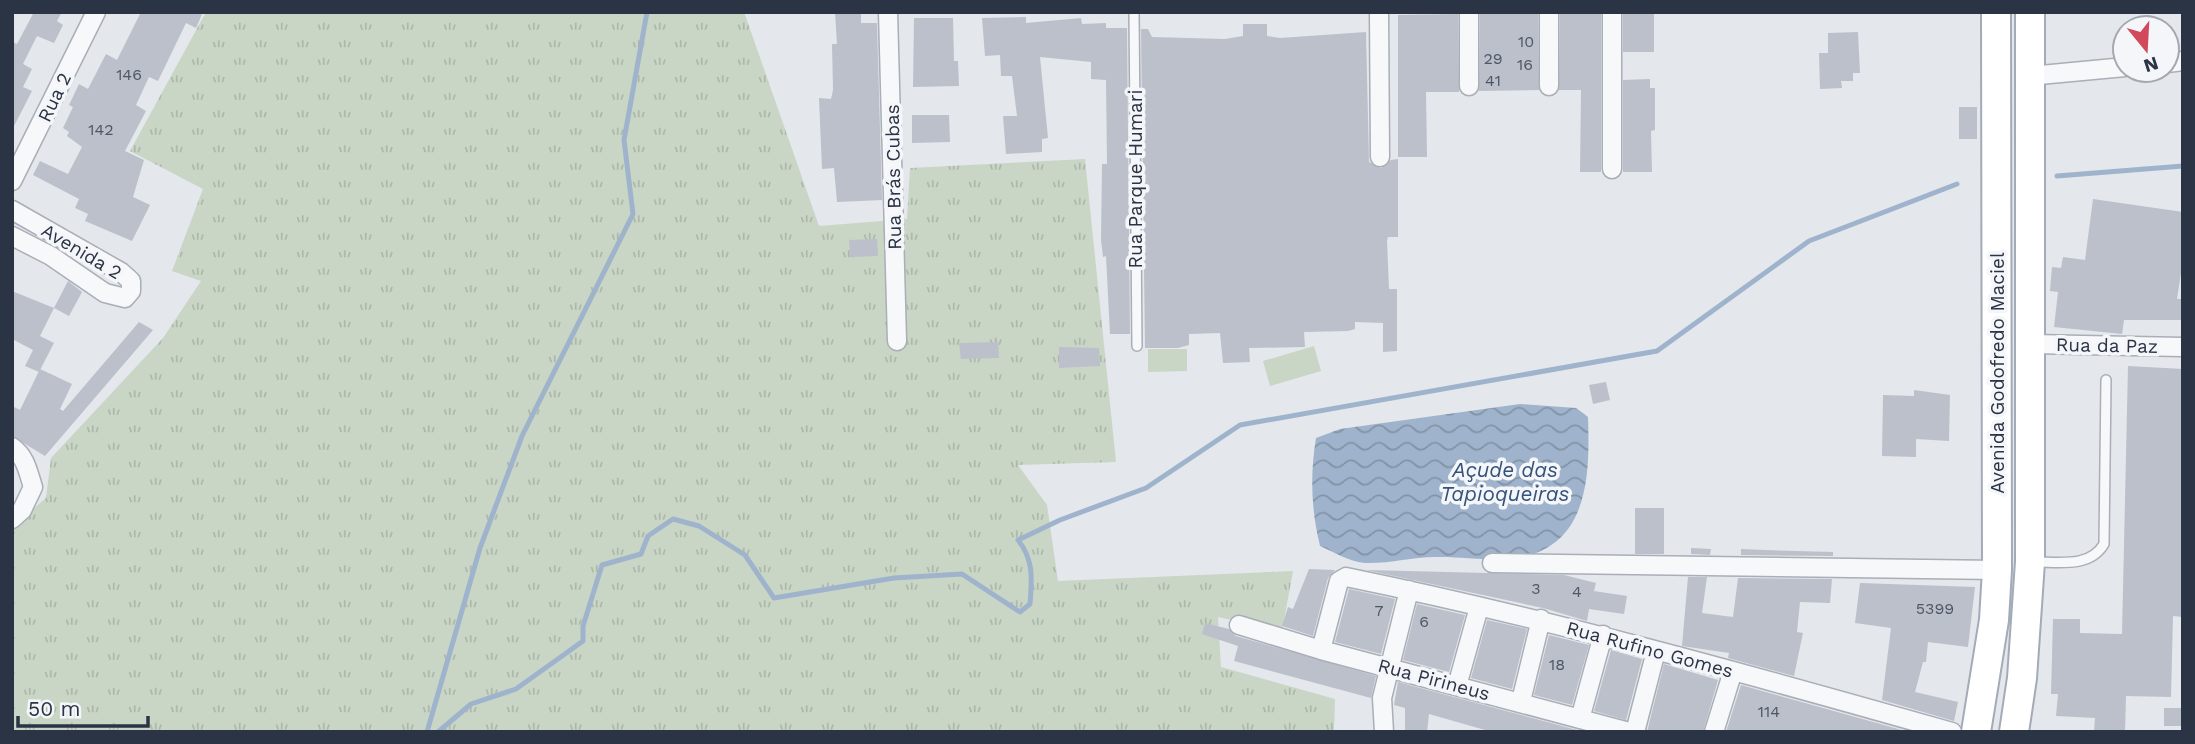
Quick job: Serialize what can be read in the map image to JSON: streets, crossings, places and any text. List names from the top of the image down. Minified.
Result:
{"streets":{"main road":["Avenida Godofredo Maciel"],"street":["Rua 2","Rua Brás Cubas","Avenida 2","Rua da Paz","Rua Rufino Gomes","Rua Pirineus"],"lane":["Rua Parque Humari"]},"crossings":[["Rua da Paz","Avenida Godofredo Maciel"],["Rua Rufino Gomes","Rua Pirineus"]],"water":["Açude das Tapioqueiras"],"house_numbers":["10","29","16","146","41","142","3","4","5399","7","6","18","114"],"scale_bar":"50 m","north":"bottom"}
